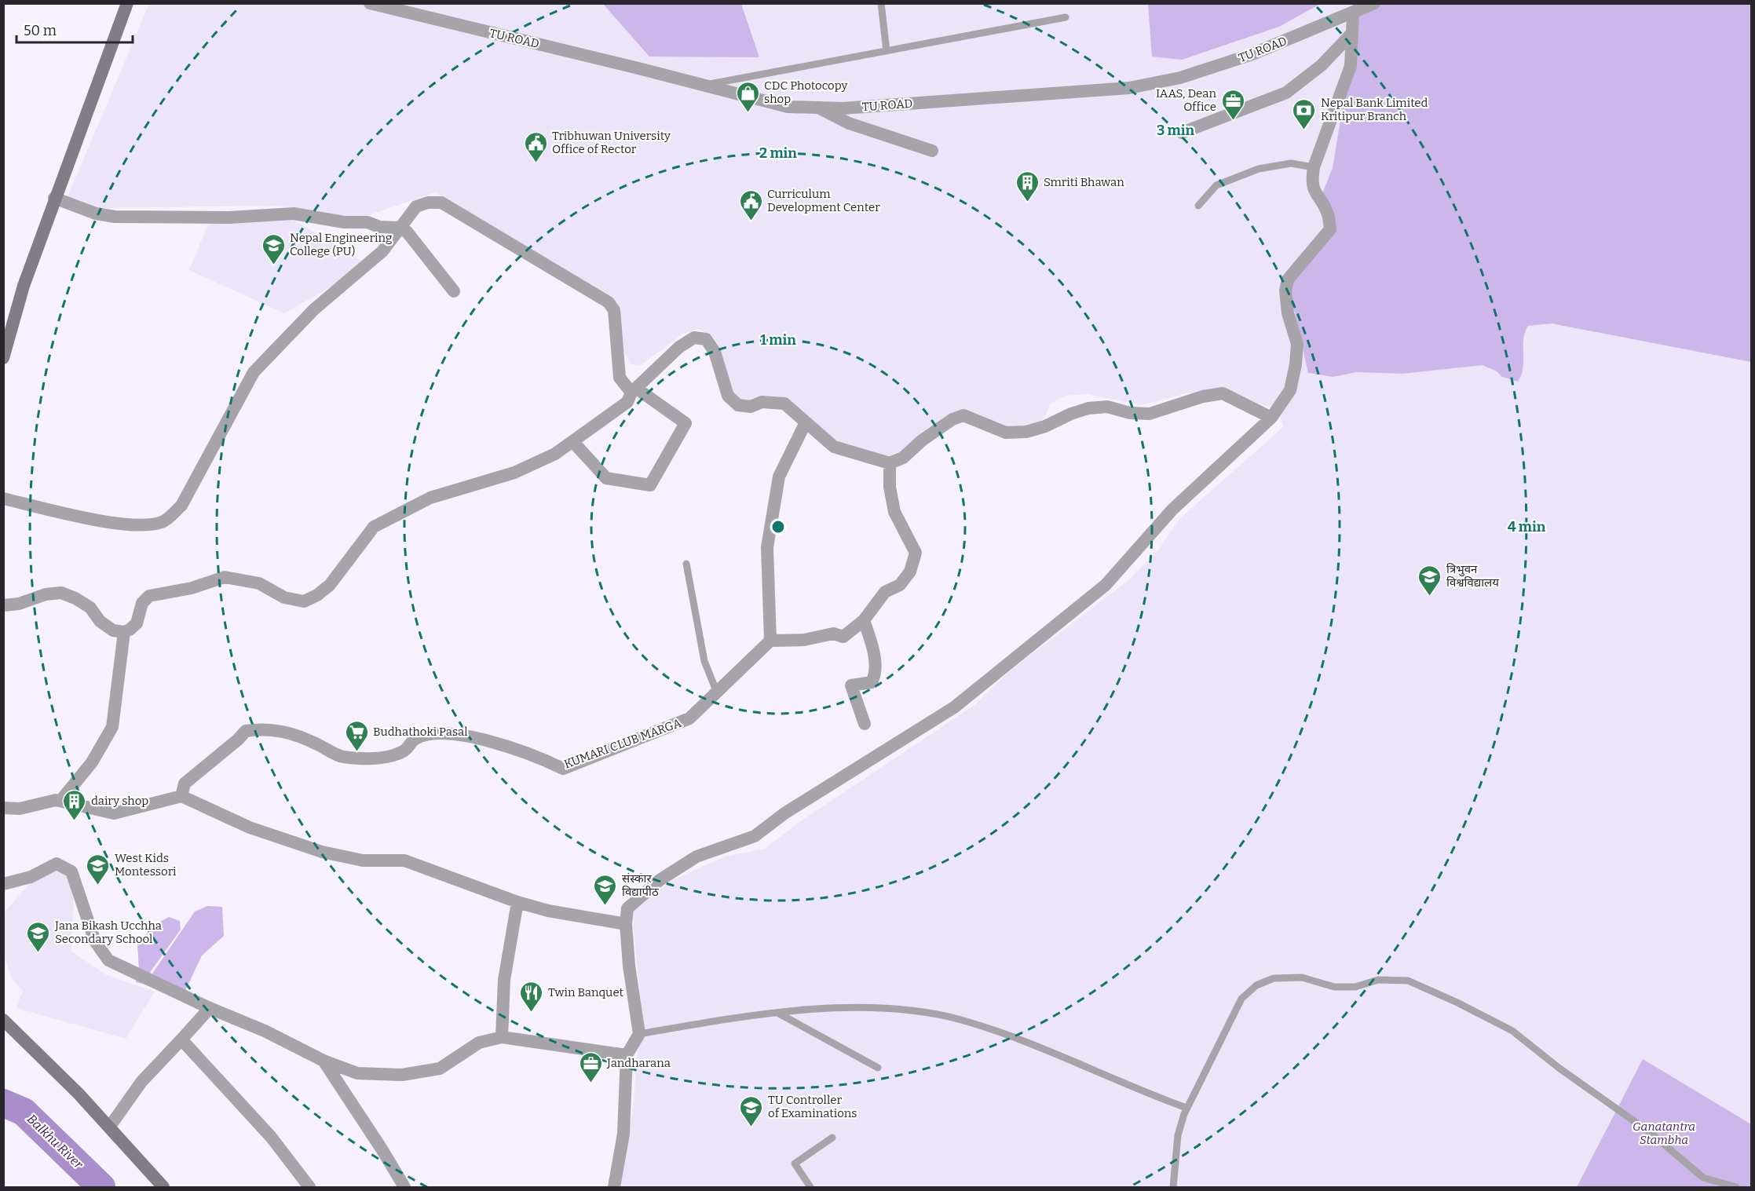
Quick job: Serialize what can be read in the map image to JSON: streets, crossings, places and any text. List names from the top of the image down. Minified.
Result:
{"streets":{"street":["TU ROAD","KUMARI CLUB MARGA"]},"water":["Balkhu River"],"parks":["Ganatantra Stambha"],"places":{"shop":["CDC Photocopy shop"],"office":["IAAS, Dean Office","Jandharana"],"bank":["Nepal Bank Limited Kritipur Branch"],"public building":["Tribhuwan University Office of Rector","Curriculum Development Center"],"building":["Smriti Bhawan","dairy shop"],"school or university":["Nepal Engineering College (PU)","त्रिभुवन विश्वविद्यालय","West Kids Montessori","संस्कार विद्यापीठ","Jana Bikash Ucchha Secondary School","TU Controller of Examinations"],"supermarket":["Budhathoki Pasal"],"restaurant":["Twin Banquet"]},"scale_bar":"50 m","rings":["3 min","2 min","1 min","4 min"]}
